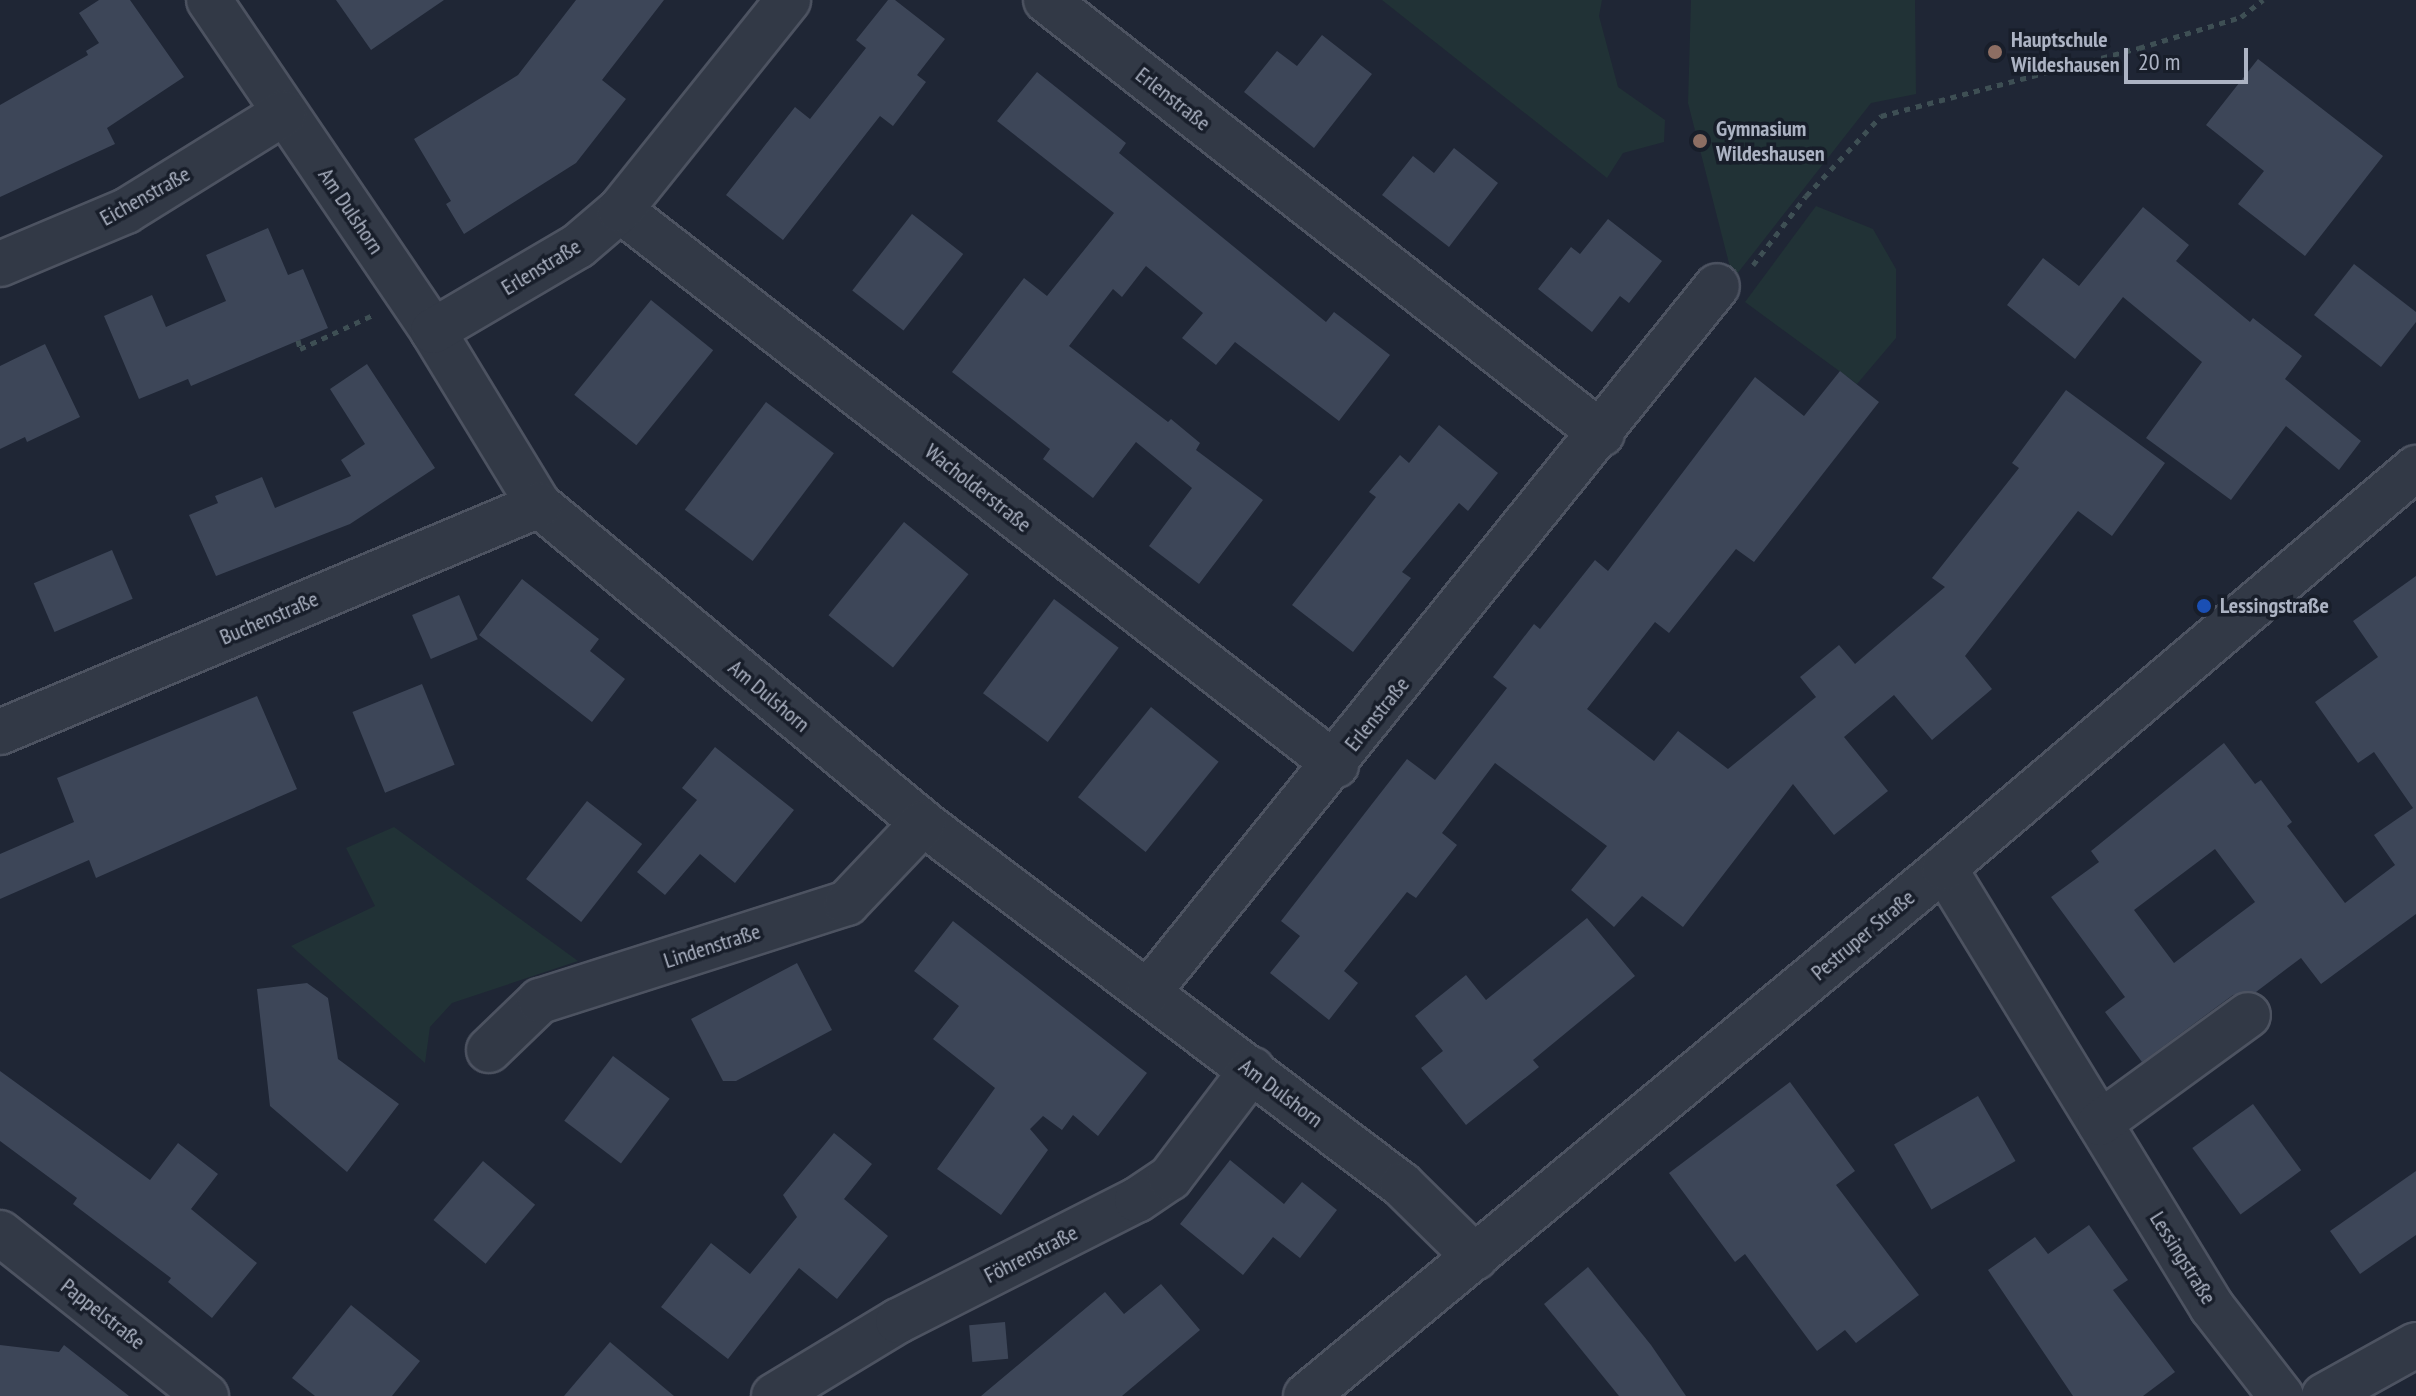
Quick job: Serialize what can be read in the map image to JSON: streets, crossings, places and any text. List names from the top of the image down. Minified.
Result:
{"streets":{"street":["Erlenstraße","Eichenstraße","Am Dulshorn","Wacholderstraße","Buchenstraße","Pestruper Straße","Lindenstraße","Föhrenstraße","Lessingstraße","Pappelstraße"]},"crossings":[["Erlenstraße","Am Dulshorn"],["Erlenstraße","Wacholderstraße"],["Eichenstraße","Am Dulshorn"],["Am Dulshorn","Buchenstraße"],["Am Dulshorn","Pestruper Straße"],["Am Dulshorn","Lindenstraße"],["Am Dulshorn","Föhrenstraße"],["Pestruper Straße","Lessingstraße"]],"places":["Hauptschule Wildeshausen","Gymnasium Wildeshausen","Lessingstraße"],"scale_bar":"20 m"}
